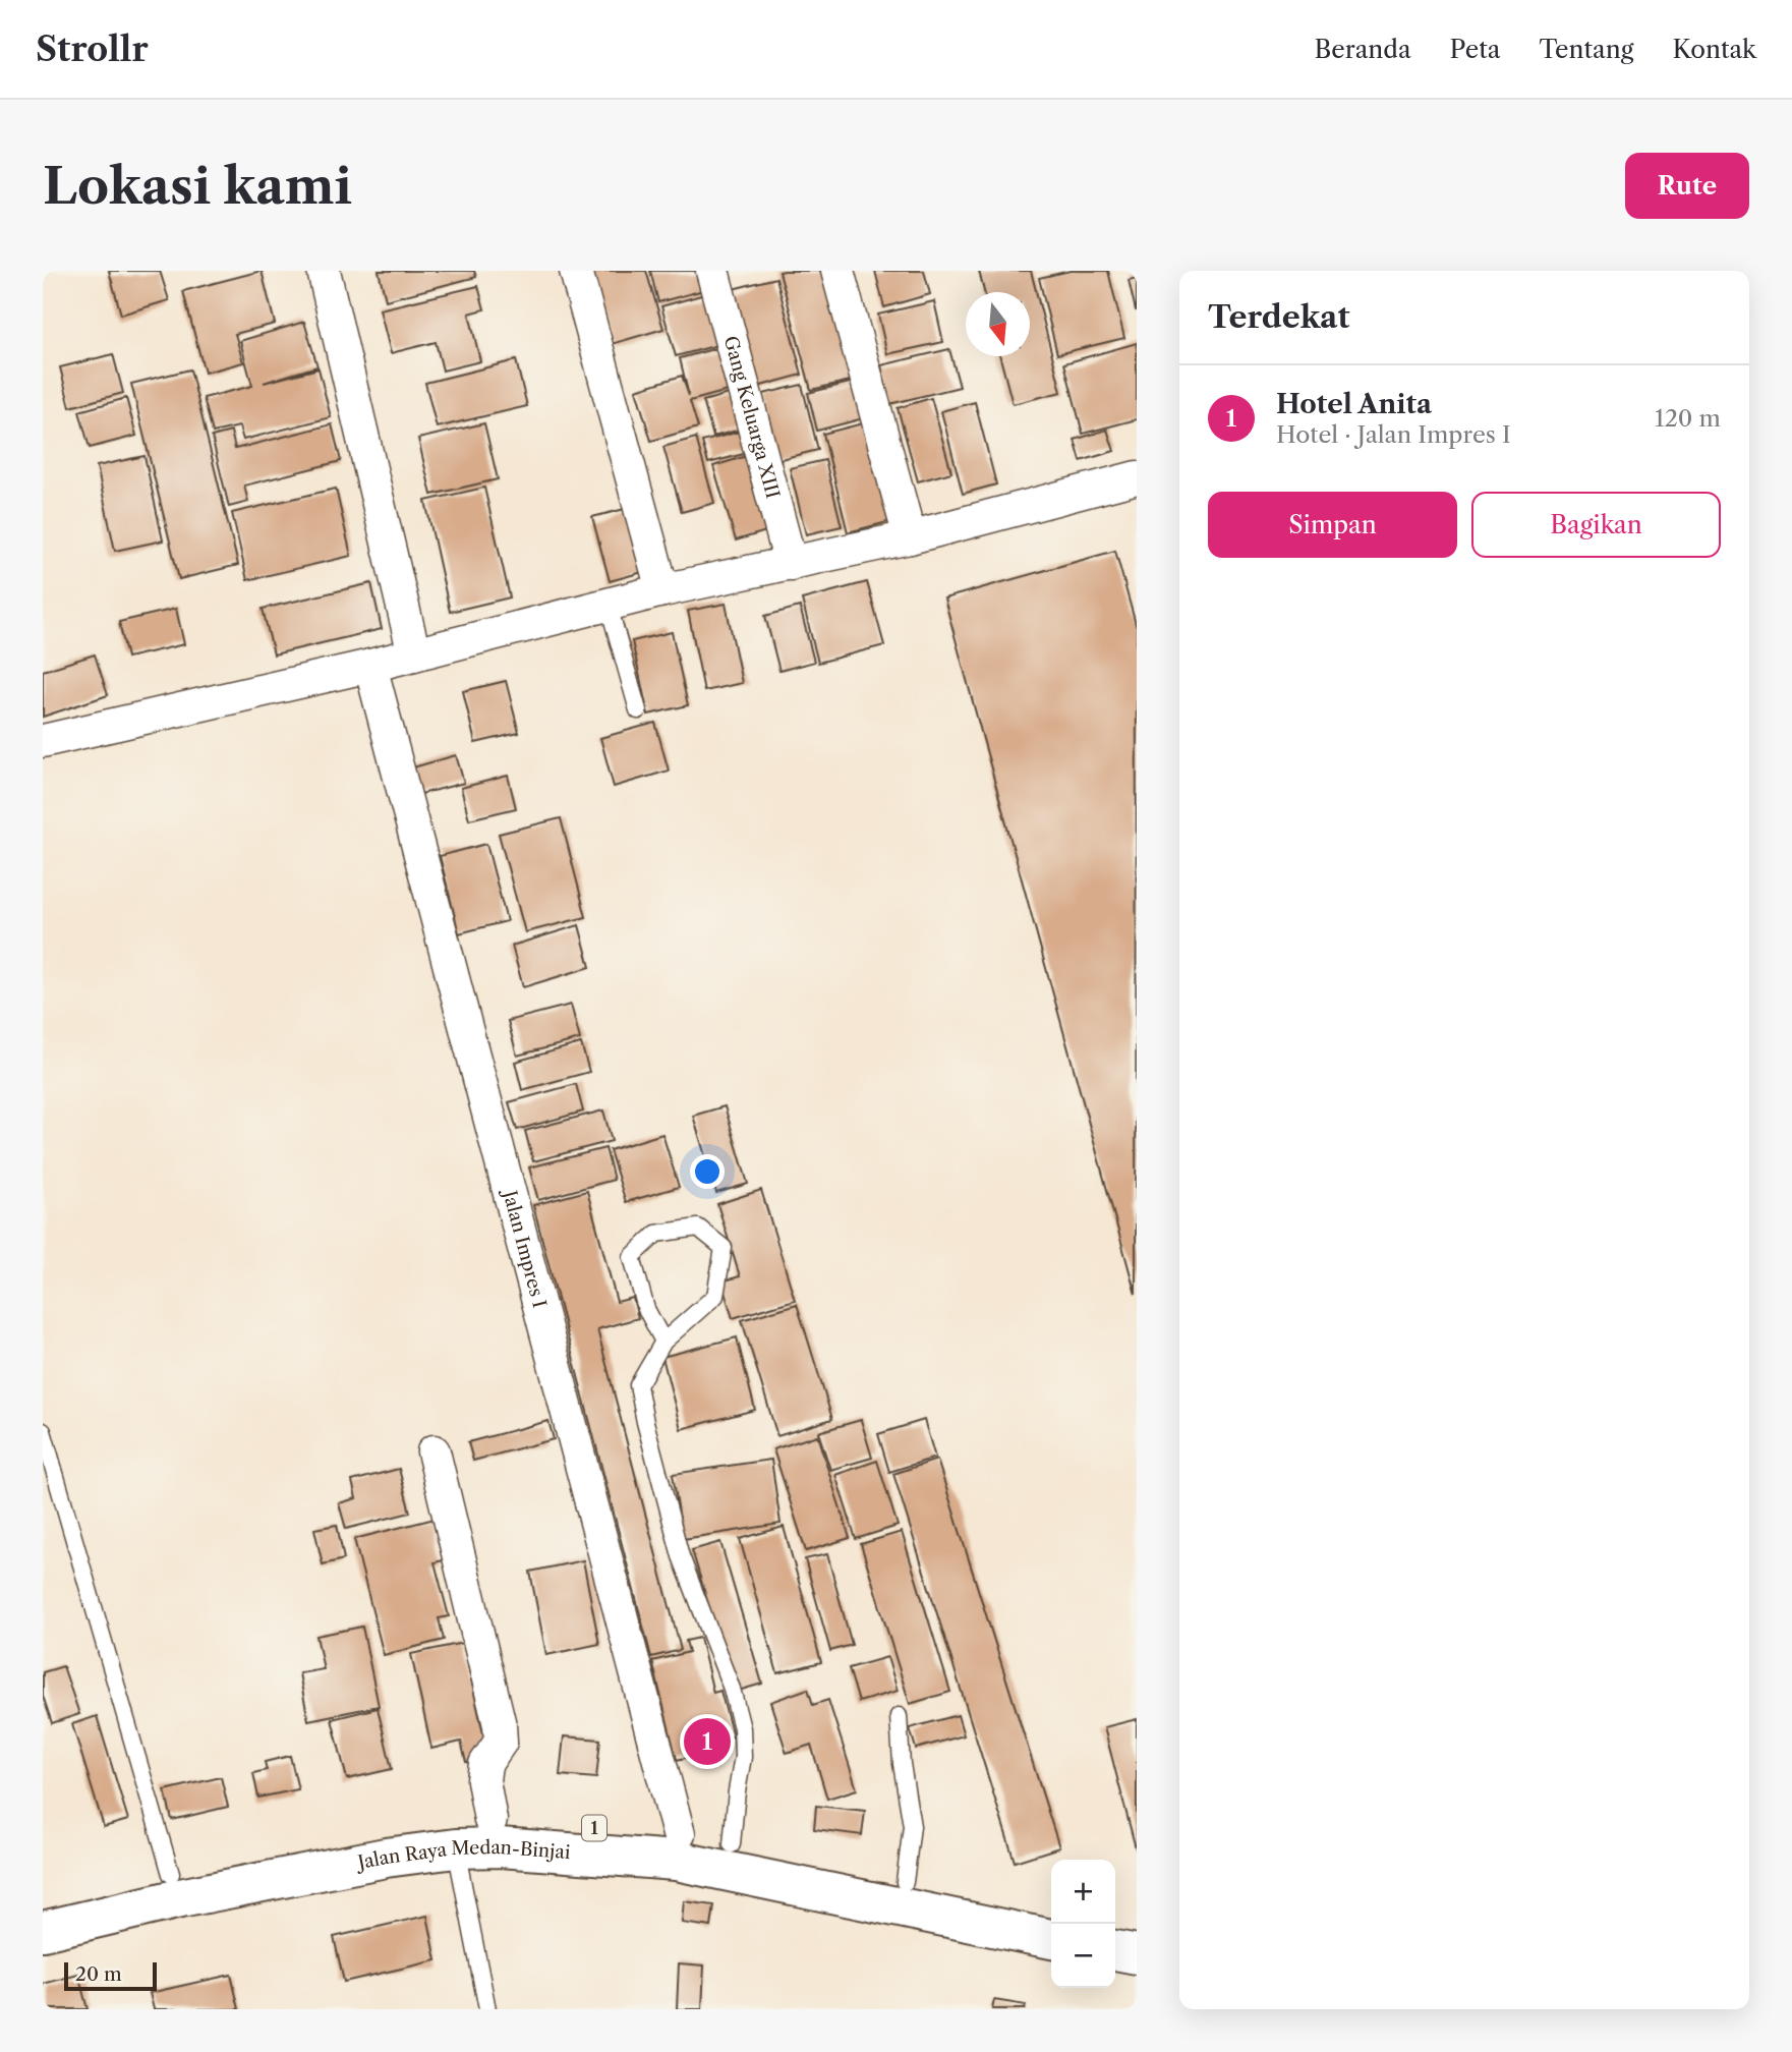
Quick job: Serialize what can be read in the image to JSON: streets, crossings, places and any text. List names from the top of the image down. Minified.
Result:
{"streets":{"highway":["1","Jalan Raya Medan-Binjai"],"street":["Gang Keluarga XIII","Jalan Impres I"]},"crossings":[["Jalan Impres I","Jalan Raya Medan-Binjai"]],"scale_bar":"20 m","north":"bottom","page":{"header":"Strollr","nav":["Beranda","Peta","Tentang","Kontak"],"buttons":["Rute",["Simpan","Bagikan"]],"title":"Lokasi kami","heading":"Terdekat","list":[{"mark":"1","name":"Hotel Anita","note":"Hotel · Jalan Impres I","value":"120 m"}],"pins":"1","map_buttons":["+","−"],"scale":"20 m"}}
